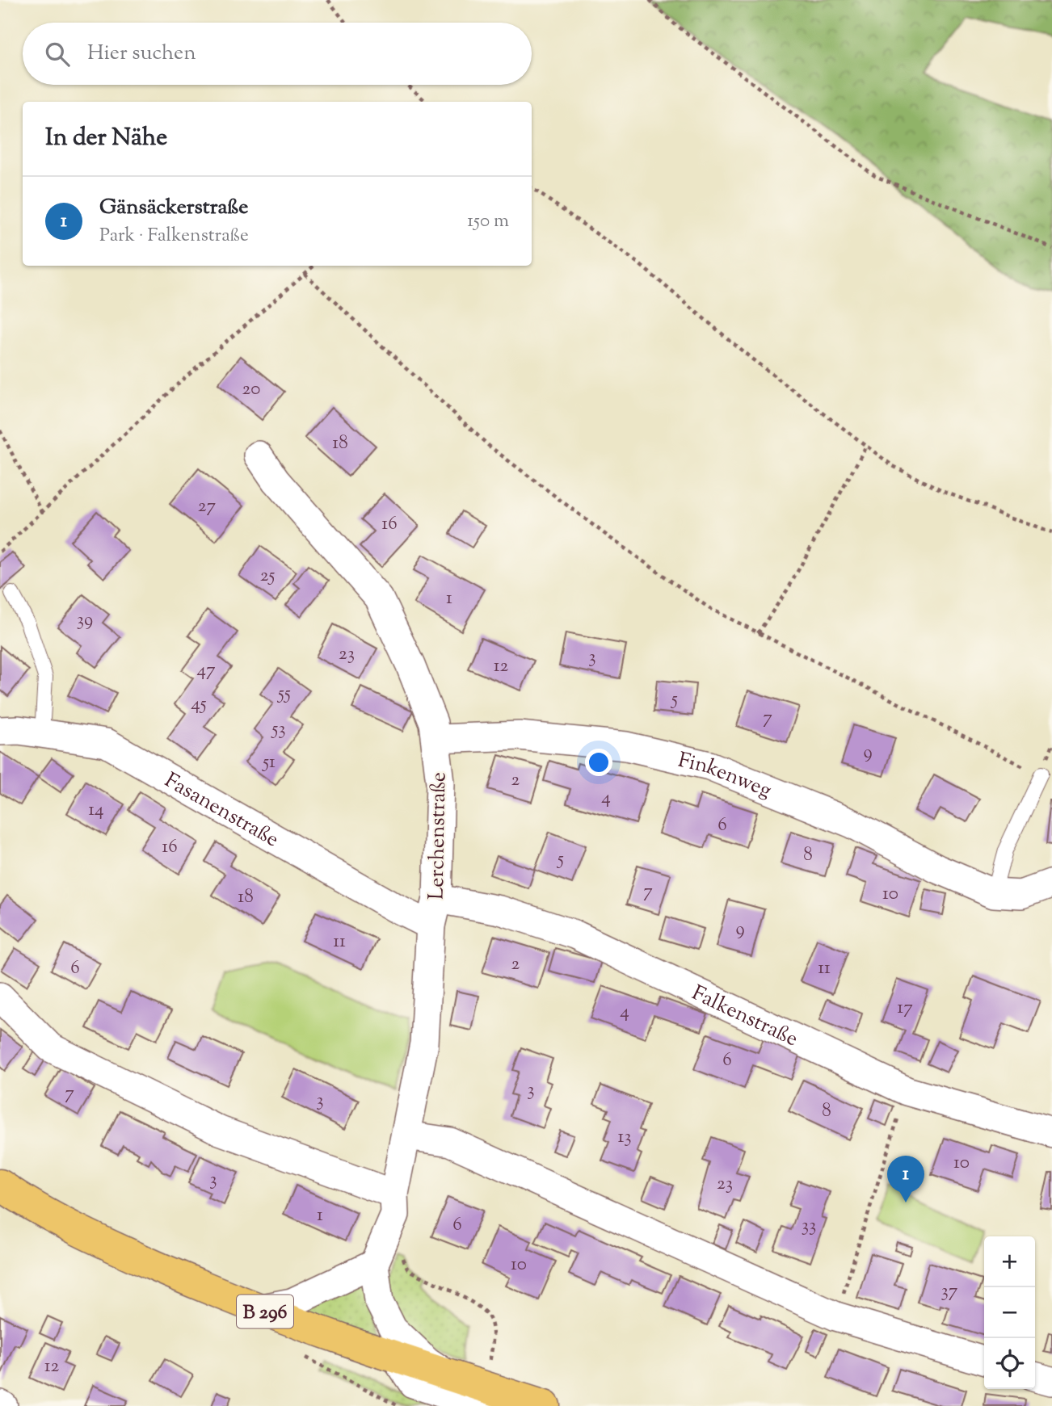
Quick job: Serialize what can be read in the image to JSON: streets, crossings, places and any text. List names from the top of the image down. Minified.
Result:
{"streets":{"main road":["B 296"],"street":["Finkenweg","Fasanenstraße","Lerchenstraße","Falkenstraße"]},"crossings":[["Finkenweg","Lerchenstraße"],["Fasanenstraße","Lerchenstraße"],["Lerchenstraße","Falkenstraße"],["Lerchenstraße","B 296"]],"house_numbers":["20","18","27","16","25","1","39","23","3","12","47","55","5","45","7","53","9","51","2","4","14","6","16","8","5","7","10","18","9","11","2","6","11","17","4","6","3","7","3","8","13","10","3","23","1","6","33","10","37","12"],"page":{"search":"Hier suchen","heading":"In der Nähe","list":[{"mark":"1","name":"Gänsäckerstraße","note":"Park · Falkenstraße","value":"150 m"}],"pins":"1","map_buttons":["+","−"]}}
